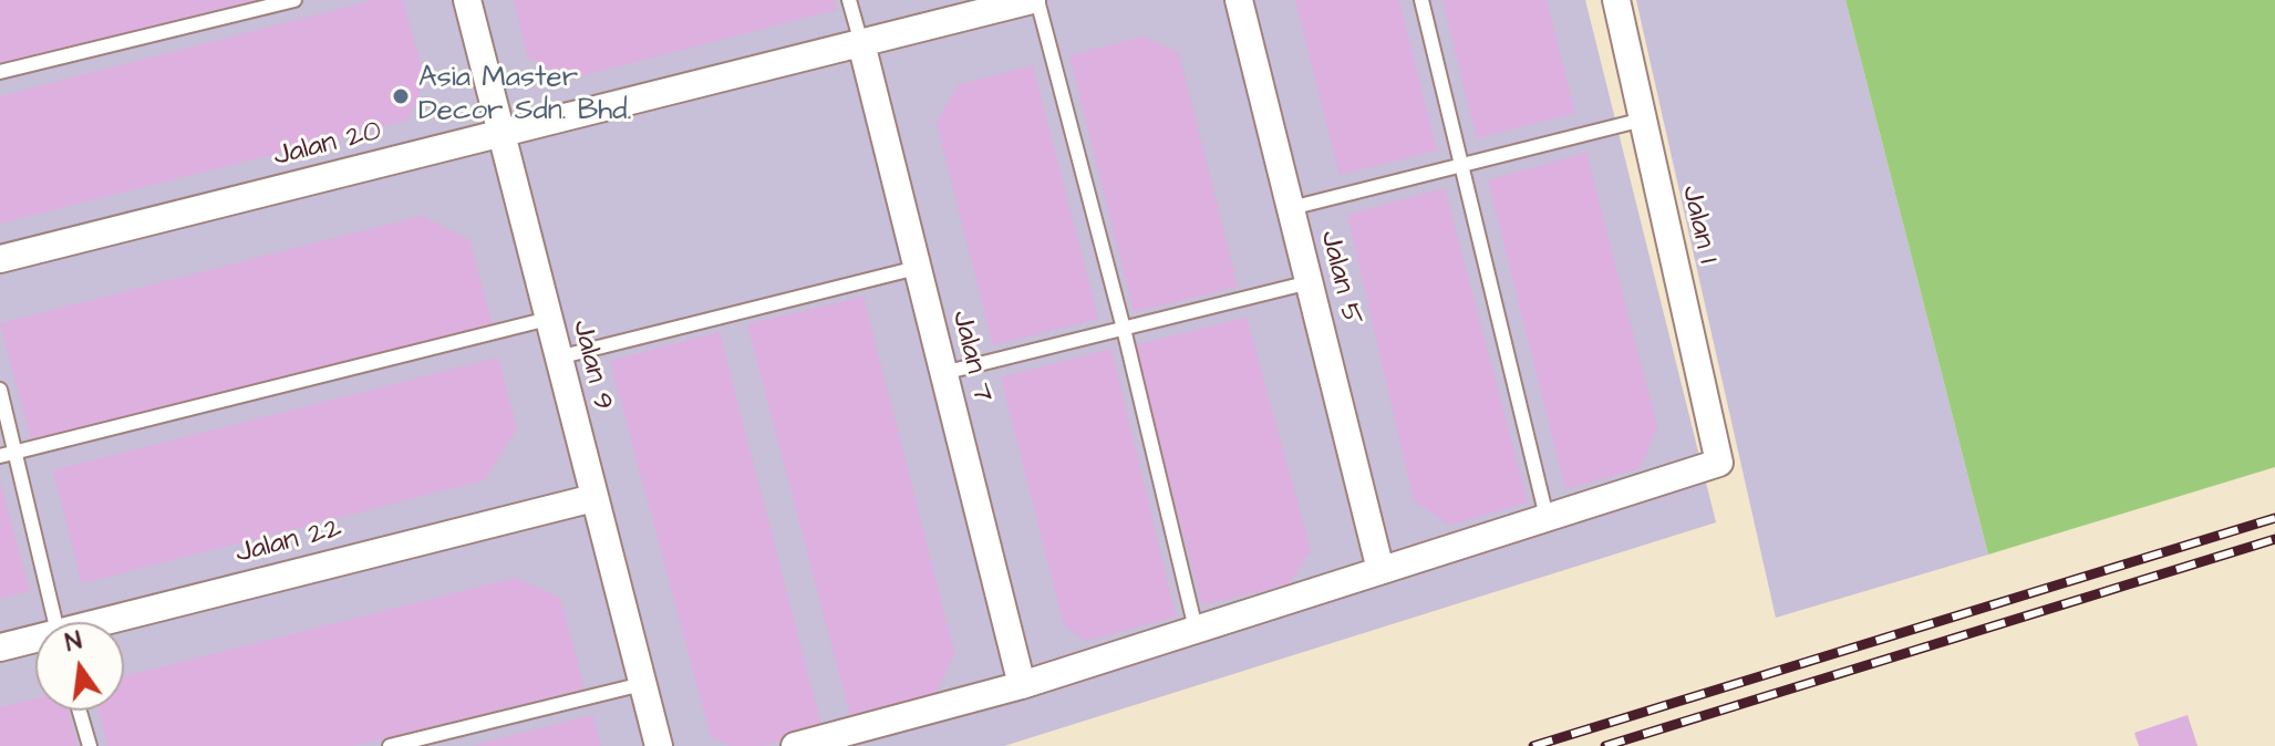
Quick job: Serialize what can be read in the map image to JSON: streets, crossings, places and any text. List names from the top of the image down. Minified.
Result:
{"streets":{"street":["Jalan 20","Jalan 1","Jalan 5","Jalan 7","Jalan 9","Jalan 22"]},"crossings":[["Jalan 20","Jalan 7"],["Jalan 20","Jalan 9"],["Jalan 9","Jalan 22"]],"places":["Asia Master Decor Sdn. Bhd."],"north":"top"}
